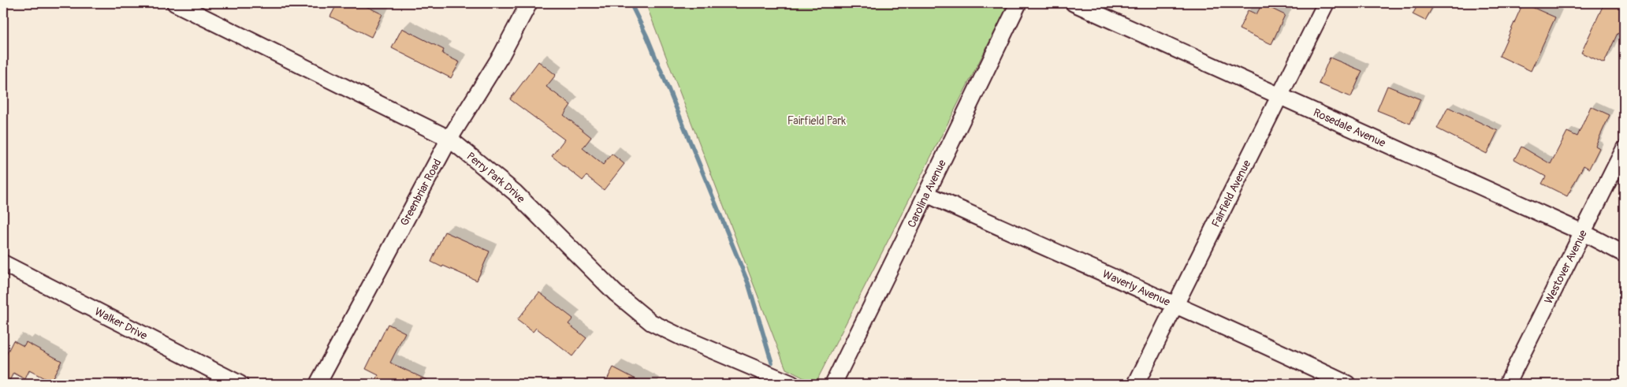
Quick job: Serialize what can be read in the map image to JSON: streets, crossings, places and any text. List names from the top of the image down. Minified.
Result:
{"streets":{"street":["Rosedale Avenue","Perry Park Drive","Greenbriar Road","Carolina Avenue","Fairfield Avenue","Westover Avenue","Waverly Avenue","Walker Drive"]},"crossings":[["Rosedale Avenue","Fairfield Avenue"],["Rosedale Avenue","Westover Avenue"],["Perry Park Drive","Greenbriar Road"],["Carolina Avenue","Waverly Avenue"],["Fairfield Avenue","Waverly Avenue"]],"parks":["Fairfield Park"]}
